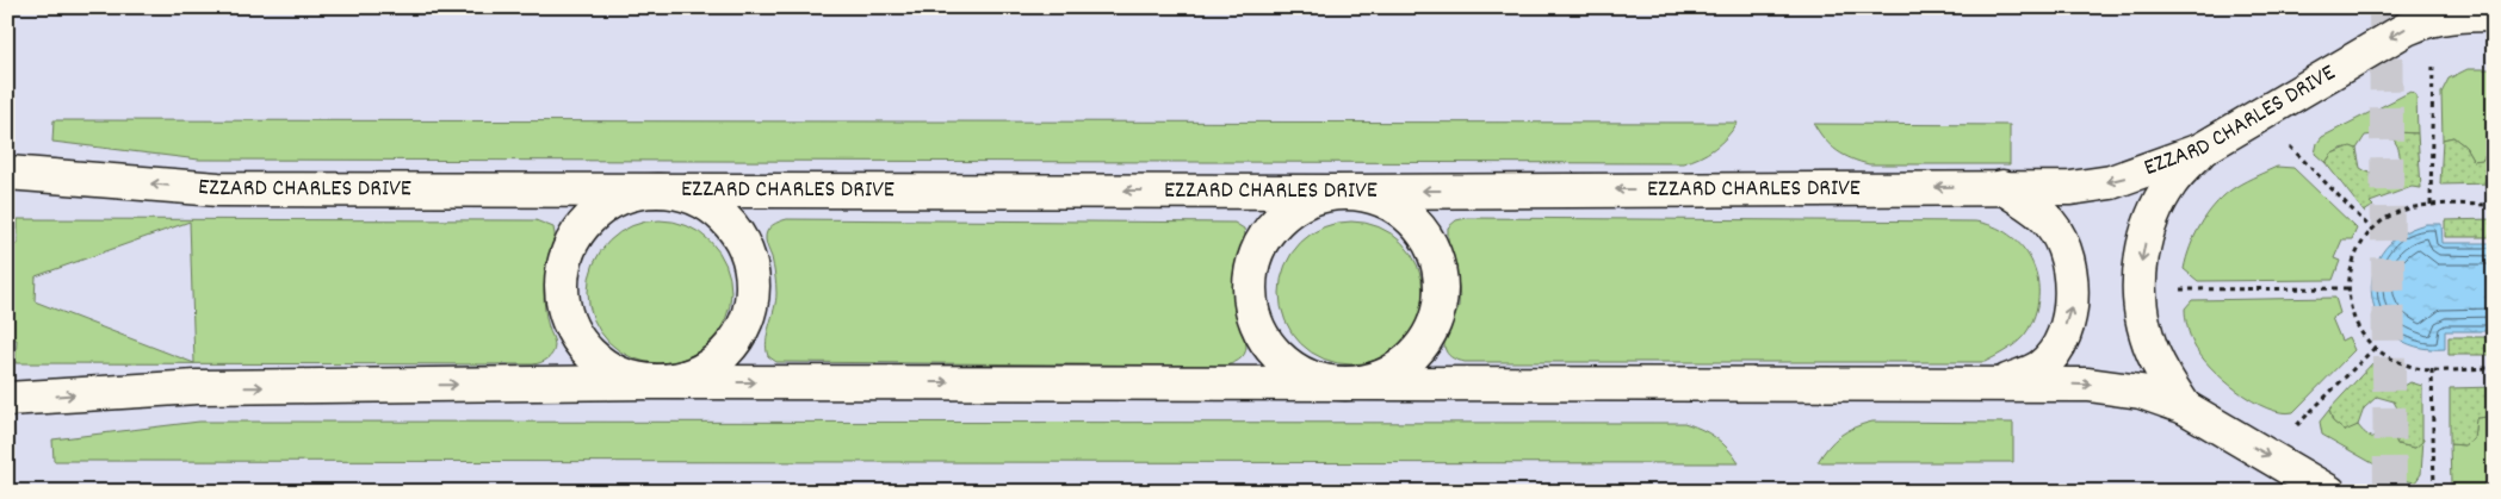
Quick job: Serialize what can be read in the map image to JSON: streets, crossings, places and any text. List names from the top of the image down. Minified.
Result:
{"streets":{"street":["EZZARD CHARLES DRIVE"]}}
